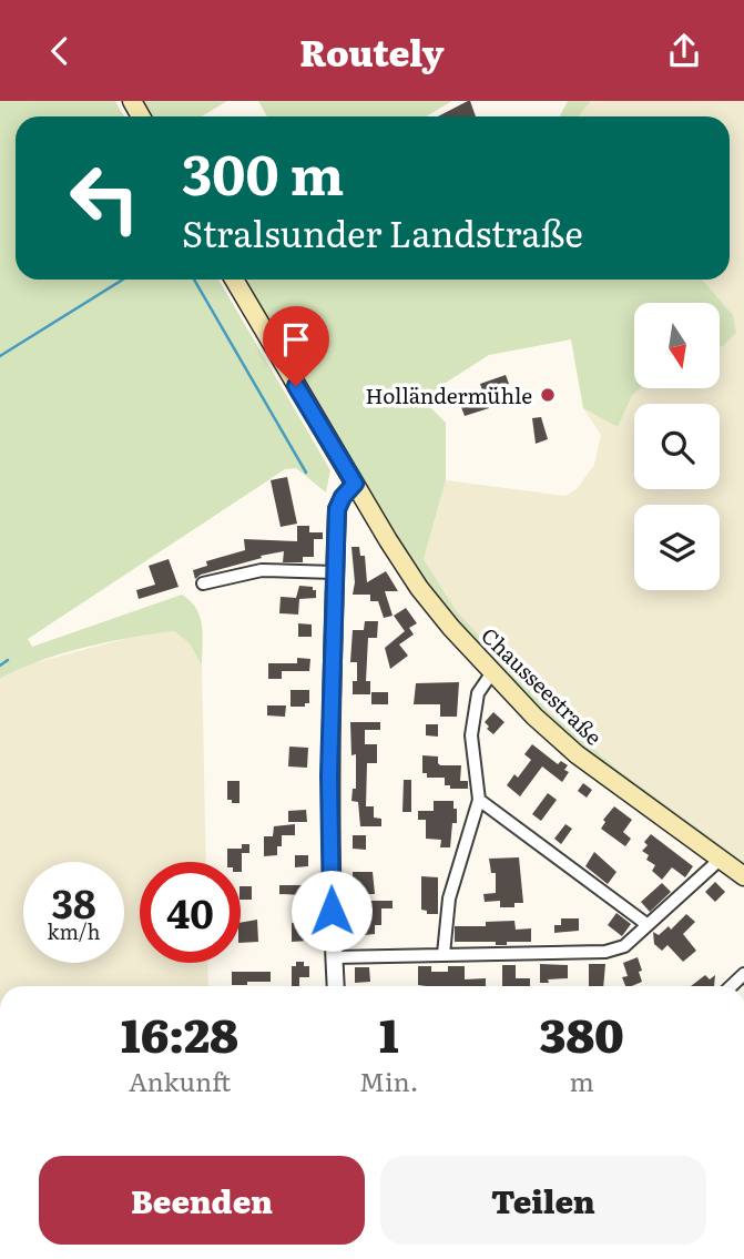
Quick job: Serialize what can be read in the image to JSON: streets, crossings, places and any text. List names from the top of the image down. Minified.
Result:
{"streets":{"main road":["Chausseestraße"]},"places":["Holländermühle"],"north":"bottom","page":{"header":"Routely","turn":["300 m","Stralsunder Landstraße"],"speed":"38 km/h","limit":"40","eta":["16:28","Ankunft","1","Min.","380","m"],"buttons":["Beenden","Teilen"]}}
